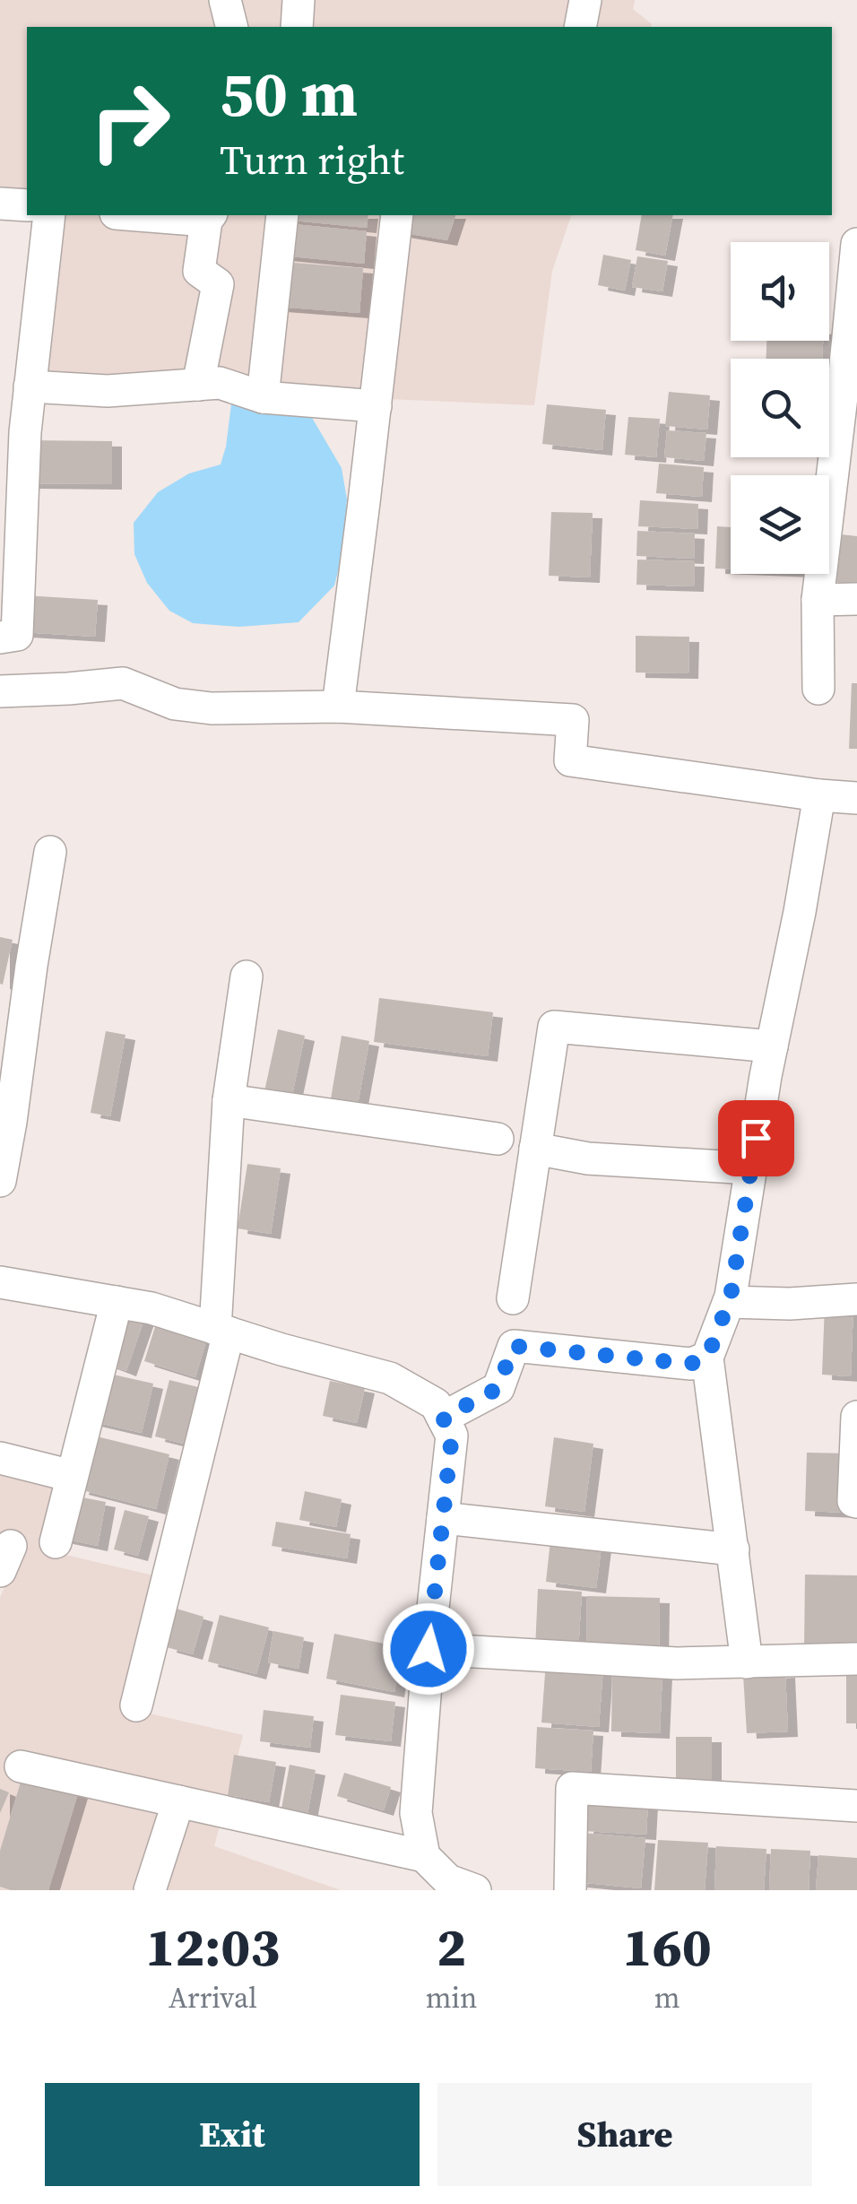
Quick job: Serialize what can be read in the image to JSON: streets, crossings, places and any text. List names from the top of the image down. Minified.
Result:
{"page":{"turn":["50 m","Turn right"],"eta":["12:03","Arrival","2","min","160","m"],"buttons":["Exit","Share"]}}
